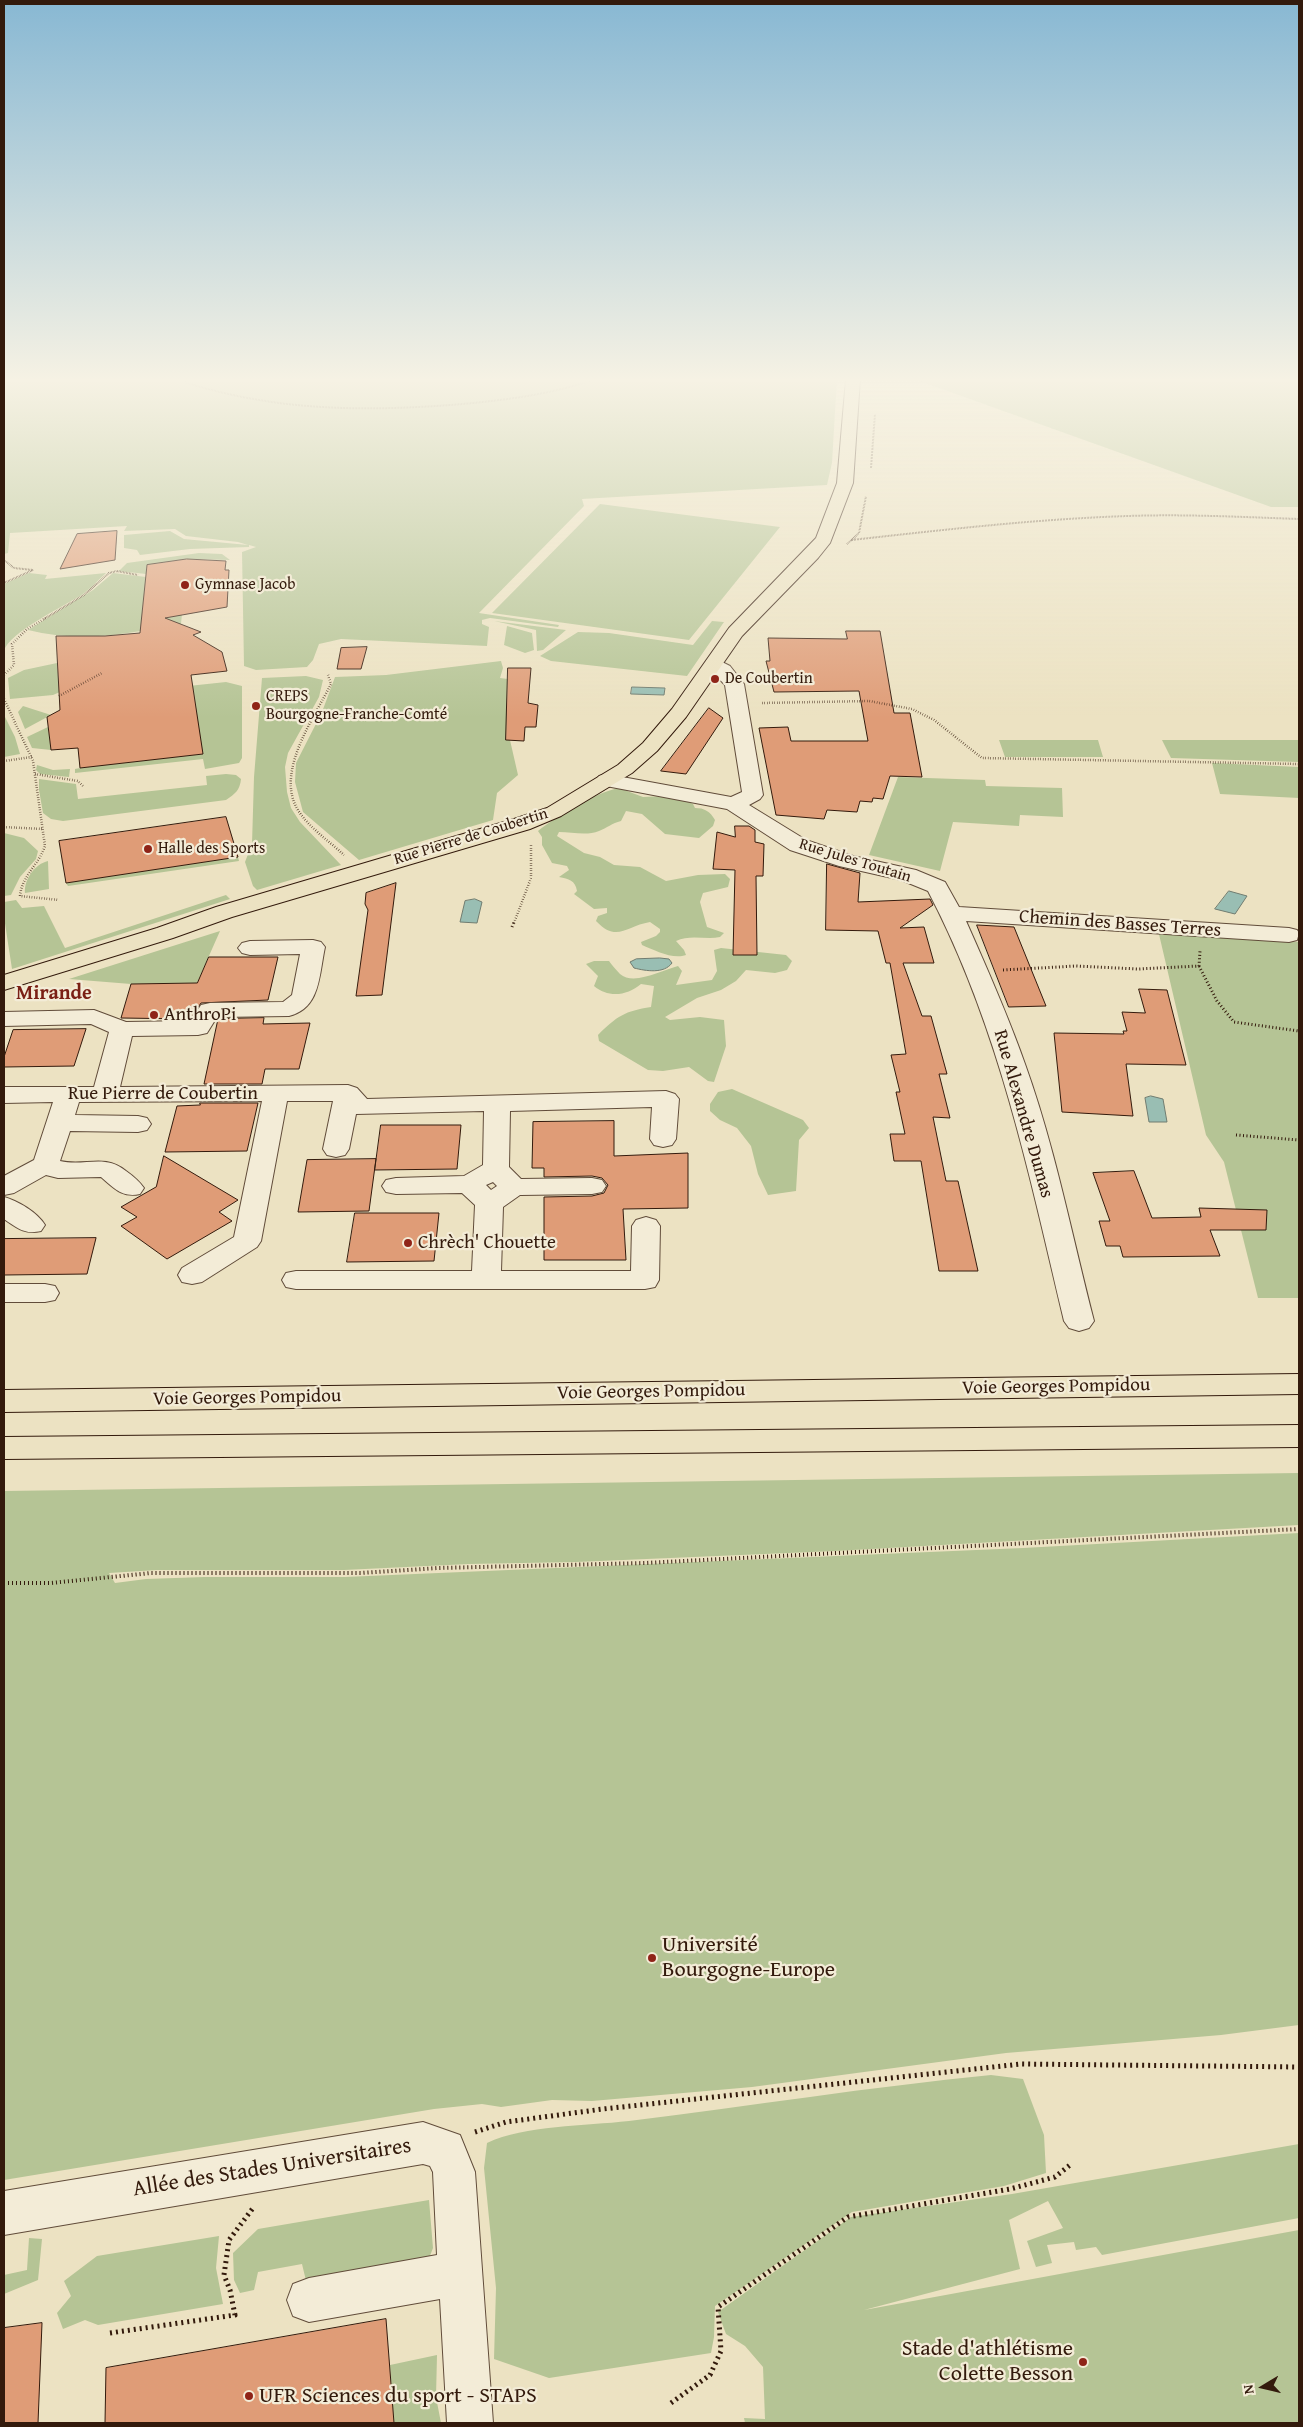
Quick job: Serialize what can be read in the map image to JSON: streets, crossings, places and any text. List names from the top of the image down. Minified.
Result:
{"streets":{"main road":["Rue Pierre de Coubertin","Voie Georges Pompidou"],"street":["Rue Jules Toutain","Chemin des Basses Terres","Rue Alexandre Dumas","Allée des Stades Universitaires"]},"crossings":[["Rue Pierre de Coubertin","Rue Jules Toutain"],["Rue Jules Toutain","Chemin des Basses Terres"],["Rue Jules Toutain","Rue Alexandre Dumas"],["Chemin des Basses Terres","Rue Alexandre Dumas"]],"districts":["Mirande"],"places":["Gymnase Jacob","De Coubertin","CREPS Bourgogne-Franche-Comté","Halle des Sports","AnthroPi","Chrèch' Chouette","Université Bourgogne-Europe","Stade d'athlétisme Colette Besson","UFR Sciences du sport - STAPS"],"north":"left"}
